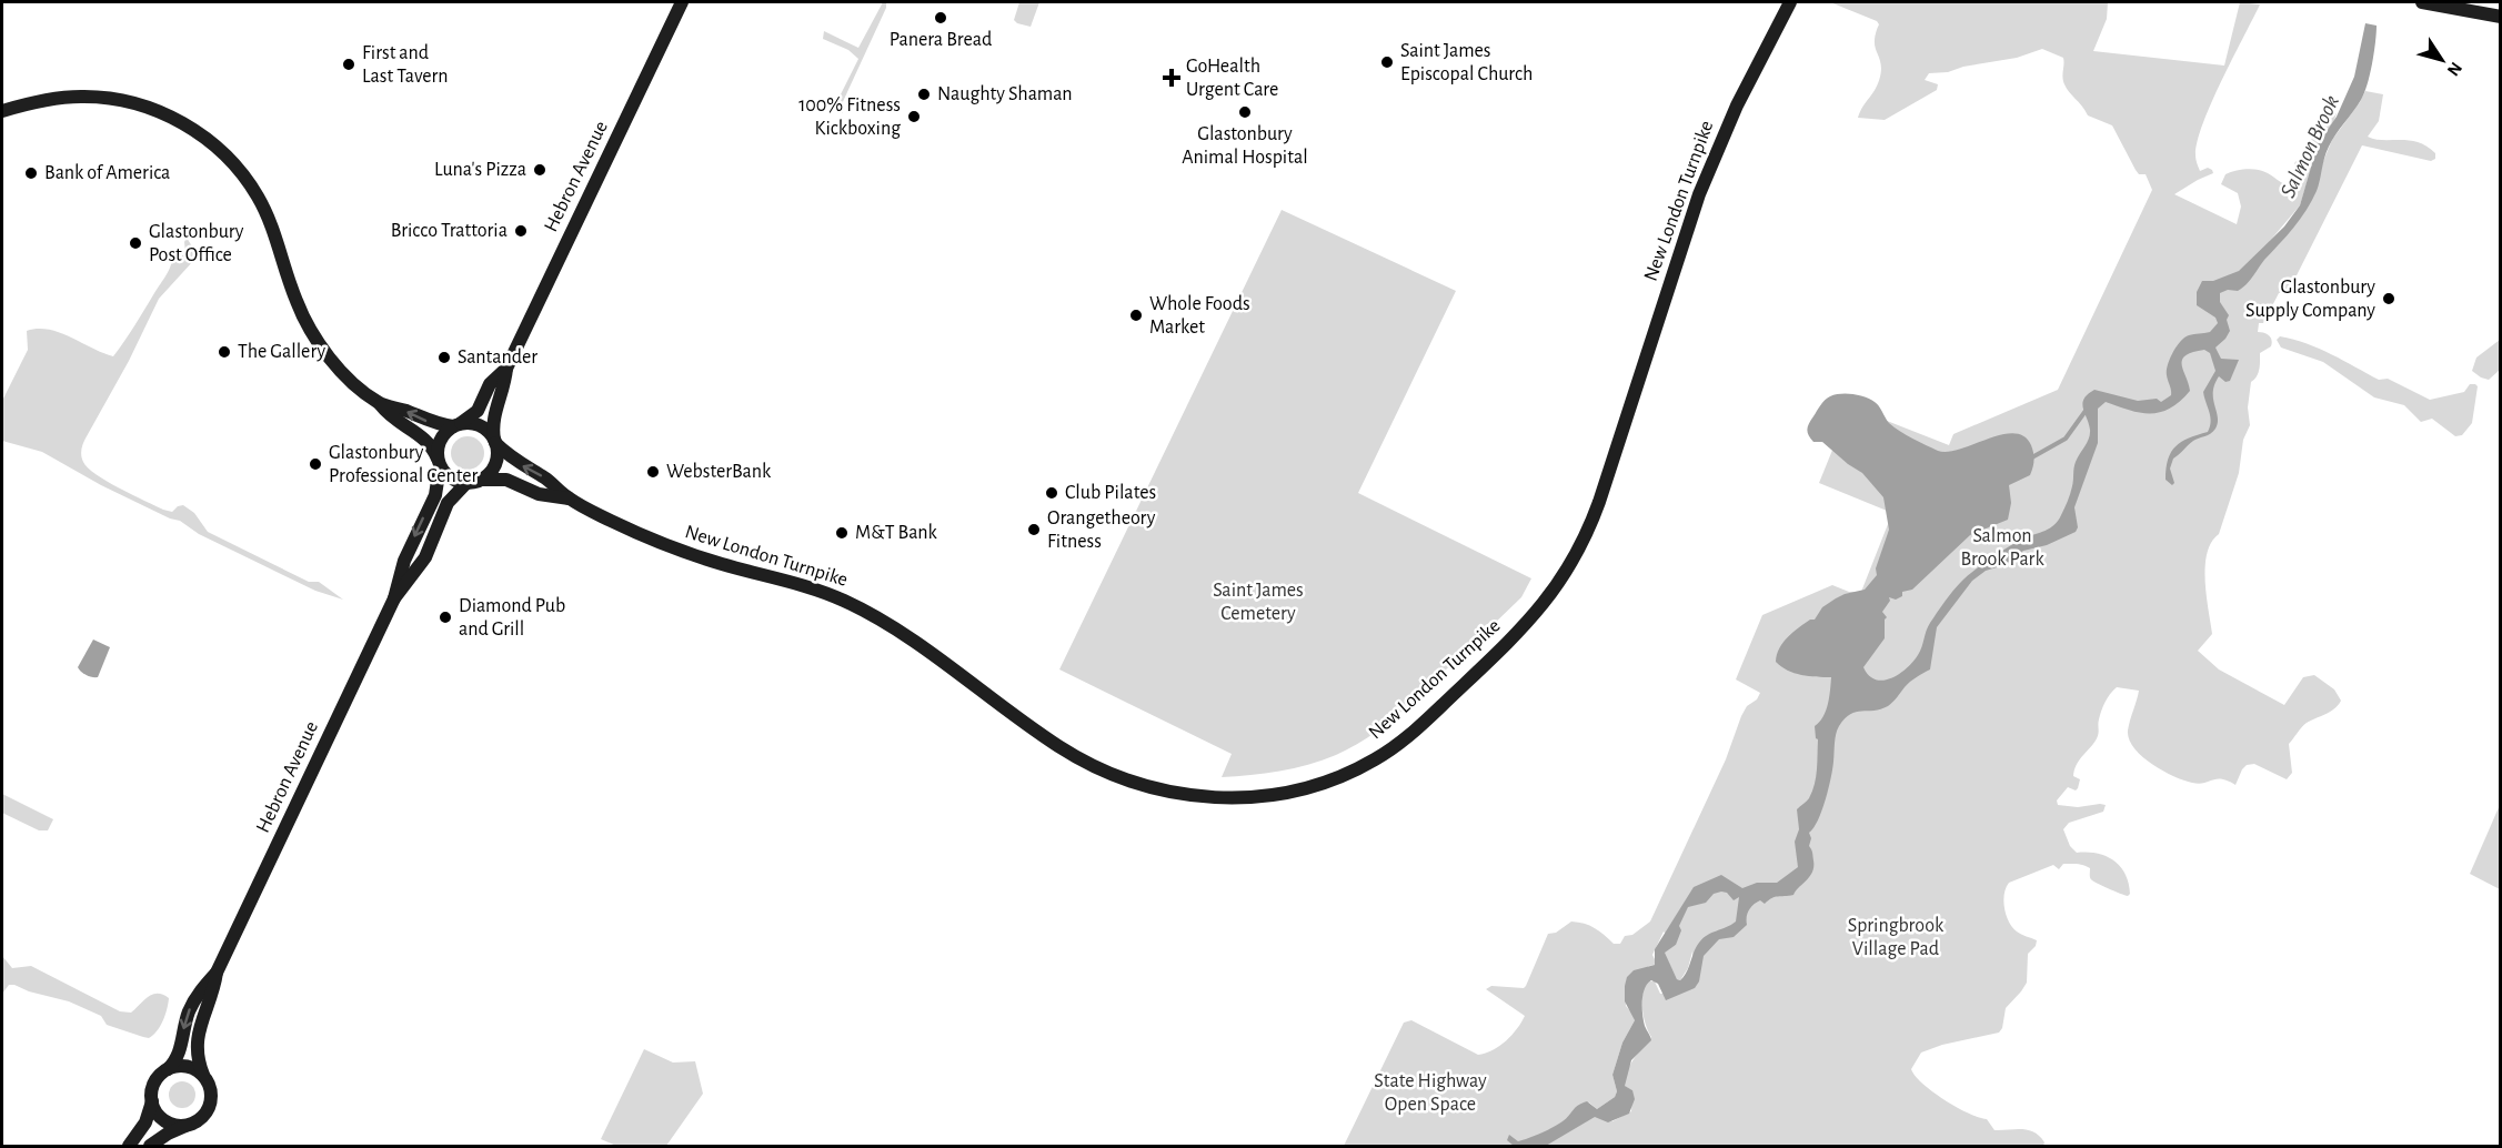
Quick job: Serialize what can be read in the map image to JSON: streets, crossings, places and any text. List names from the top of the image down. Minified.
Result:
{"streets":{"main road":["Hebron Avenue","New London Turnpike"]},"crossings":[["Hebron Avenue","New London Turnpike"]],"water":["Salmon Brook"],"parks":["Salmon Brook Park","Saint James Cemetery","Springbrook Village Pad","State Highway Open Space"],"places":{"other":["Panera Bread","Saint James Episcopal Church","First and Last Tavern","Naughty Shaman","Glastonbury Animal Hospital","100% Fitness Kickboxing","Luna's Pizza","Bank of America","Bricco Trattoria","Glastonbury Post Office","Glastonbury Supply Company","Whole Foods Market","The Gallery","Santander","Glastonbury Professional Center","WebsterBank","Club Pilates","Orangetheory Fitness","M&T Bank","Diamond Pub and Grill"],"health":["GoHealth Urgent Care"]},"north":"bottom right"}
